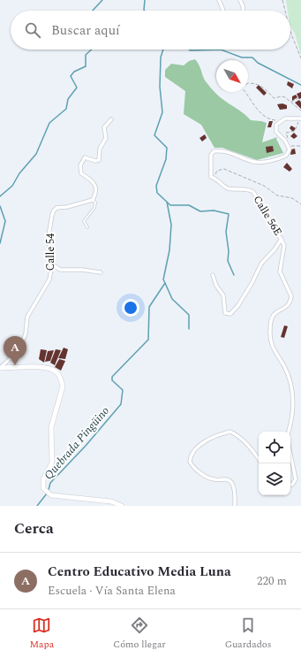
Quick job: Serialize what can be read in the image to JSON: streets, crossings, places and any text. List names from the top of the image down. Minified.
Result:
{"streets":{"street":["Calle 56E","Calle 54"]},"water":["Quebrada Pingüino"],"north":"bottom right","page":{"search":"Buscar aquí","pins":"A","heading":"Cerca","list":[{"mark":"A","name":"Centro Educativo Media Luna","note":"Escuela · Vía Santa Elena","value":"220 m"}],"nav":["Mapa","Cómo llegar","Guardados"]}}
